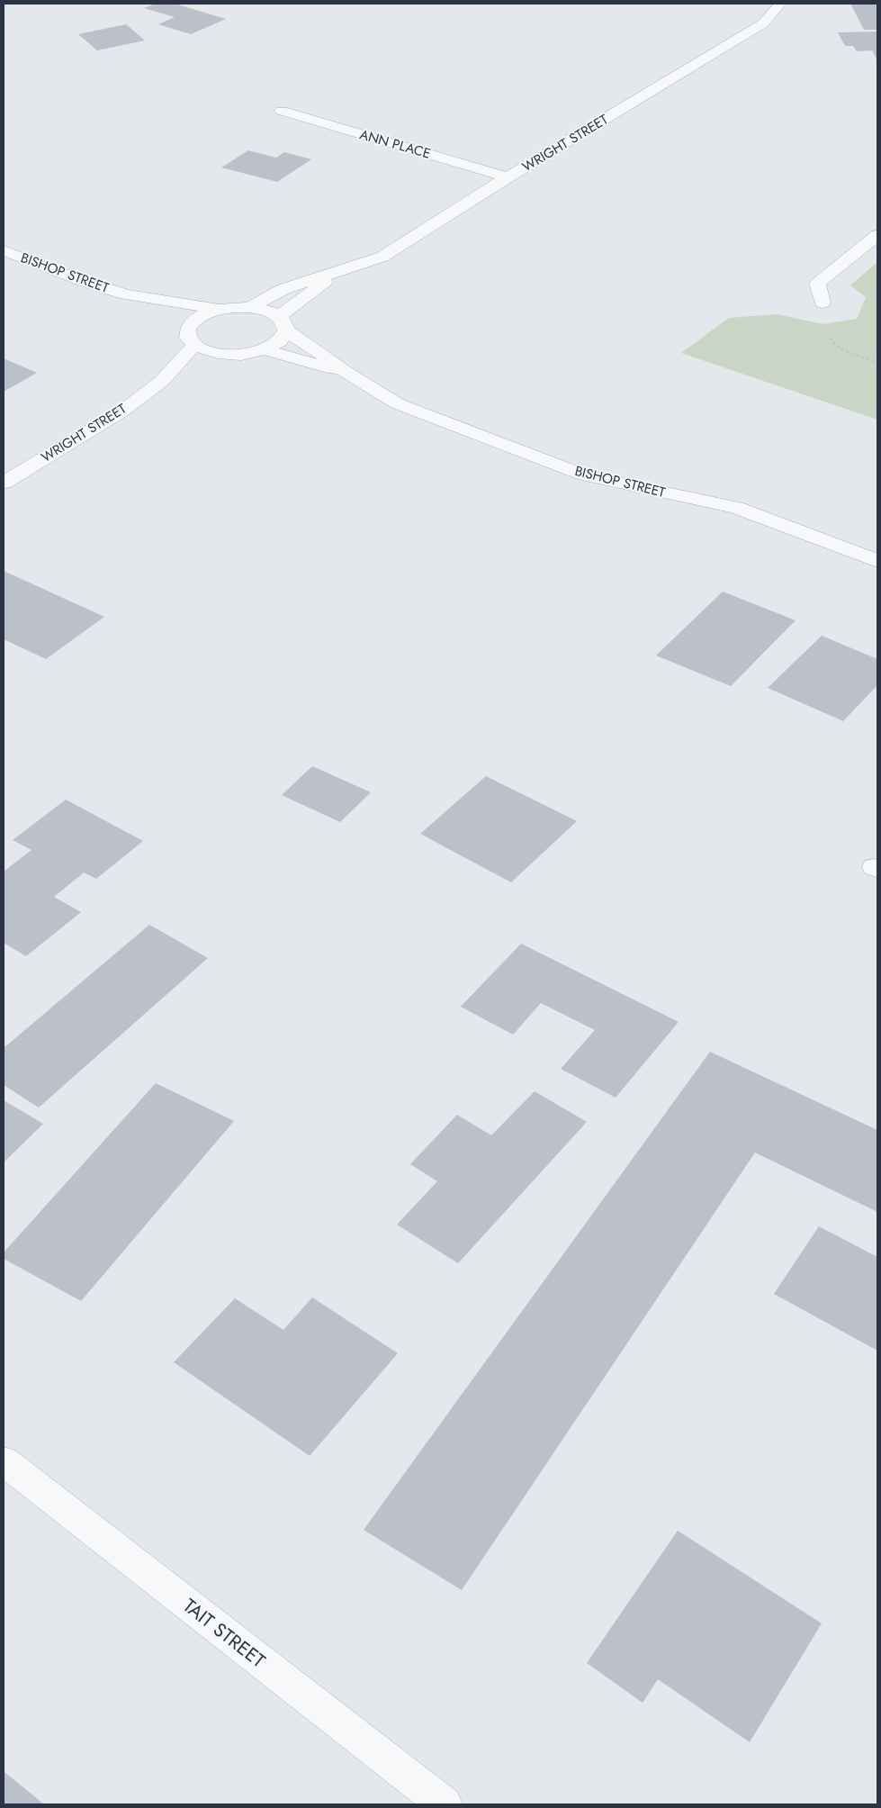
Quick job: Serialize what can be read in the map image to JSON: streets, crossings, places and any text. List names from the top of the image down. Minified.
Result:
{"streets":{"street":["WRIGHT STREET","ANN PLACE","BISHOP STREET","TAIT STREET"]},"crossings":[["WRIGHT STREET","ANN PLACE"],["WRIGHT STREET","BISHOP STREET"]]}
